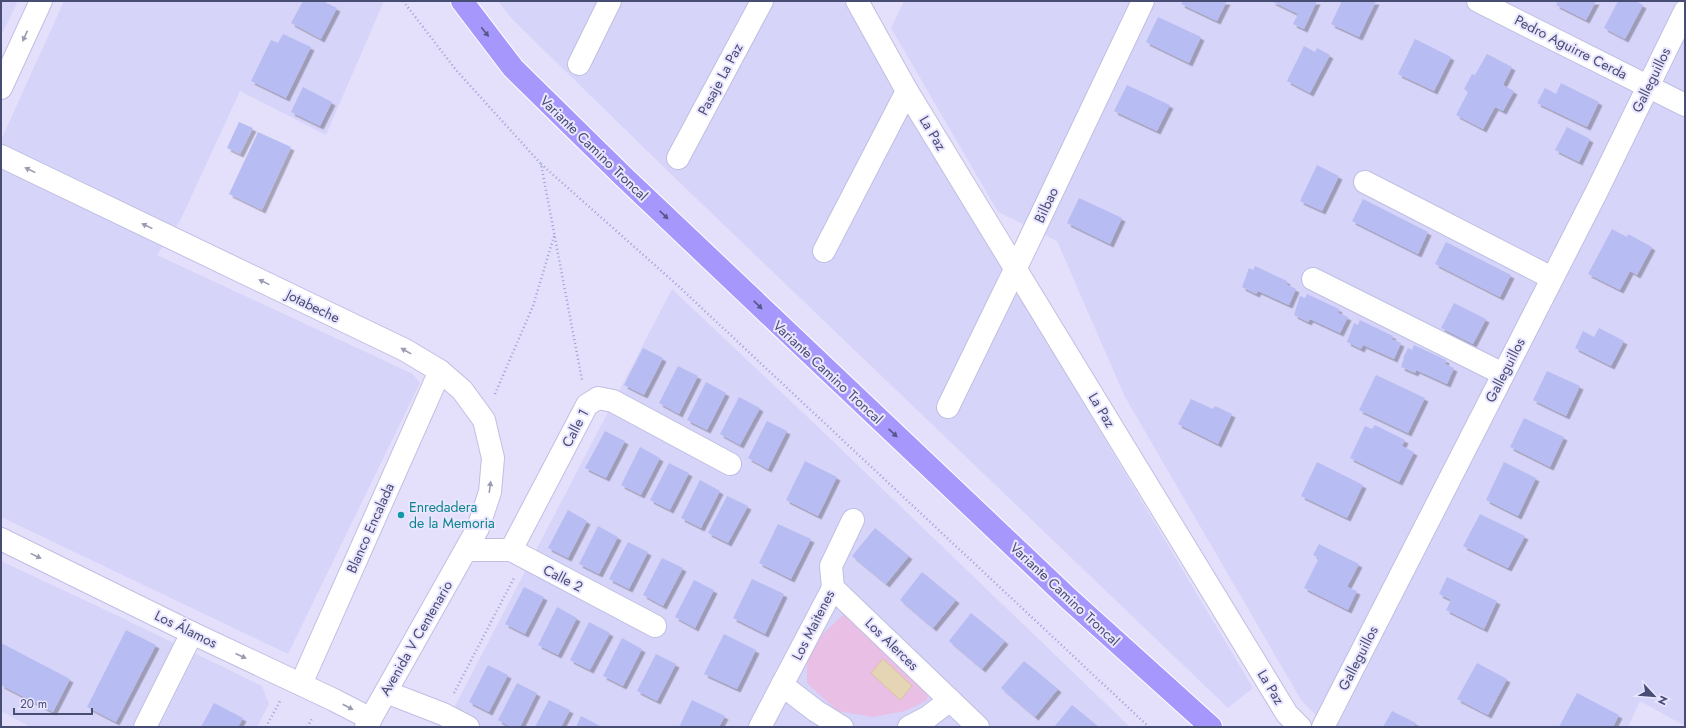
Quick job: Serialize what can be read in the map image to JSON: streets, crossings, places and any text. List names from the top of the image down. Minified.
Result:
{"streets":{"main road":["Variante Camino Troncal"],"street":["Pedro Aguirre Cerda","Pasaje La Paz","Galleguillos","La Paz","Bilbao","Jotabeche","Calle 1","Blanco Encalada","Calle 2","Los Maitenes","Los Álamos","Avenida V Centenario","Los Alerces"]},"crossings":[["Pedro Aguirre Cerda","Galleguillos"],["La Paz","Bilbao"],["Jotabeche","Blanco Encalada"],["Jotabeche","Calle 2"],["Jotabeche","Avenida V Centenario"],["Calle 1","Calle 2"],["Blanco Encalada","Los Álamos"],["Calle 2","Avenida V Centenario"],["Los Maitenes","Los Alerces"],["Los Álamos","Avenida V Centenario"]],"one_way":["Variante Camino Troncal","Jotabeche","Los Álamos"],"places":["Enredadera de la Memoria"],"scale_bar":"20 m","north":"bottom right"}
